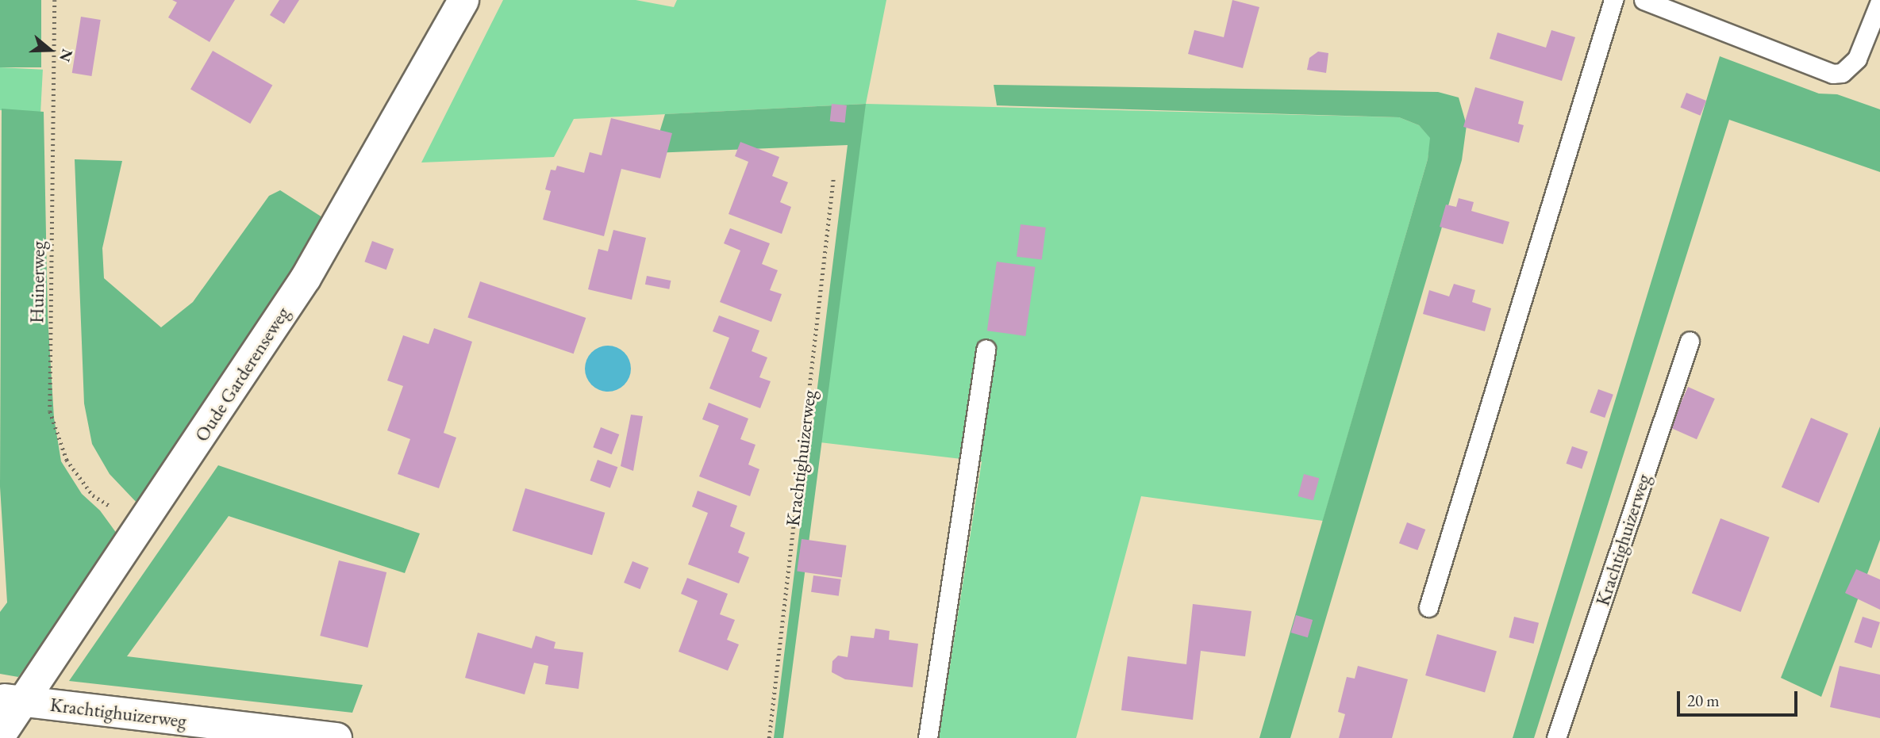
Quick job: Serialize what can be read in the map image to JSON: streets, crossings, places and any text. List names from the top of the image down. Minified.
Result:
{"streets":{"street":["Oude Garderenseweg","Krachtighuizerweg"],"path":["Huinerweg"]},"crossings":[["Huinerweg","Oude Garderenseweg"],["Oude Garderenseweg","Krachtighuizerweg"]],"scale_bar":"20 m","north":"right"}
